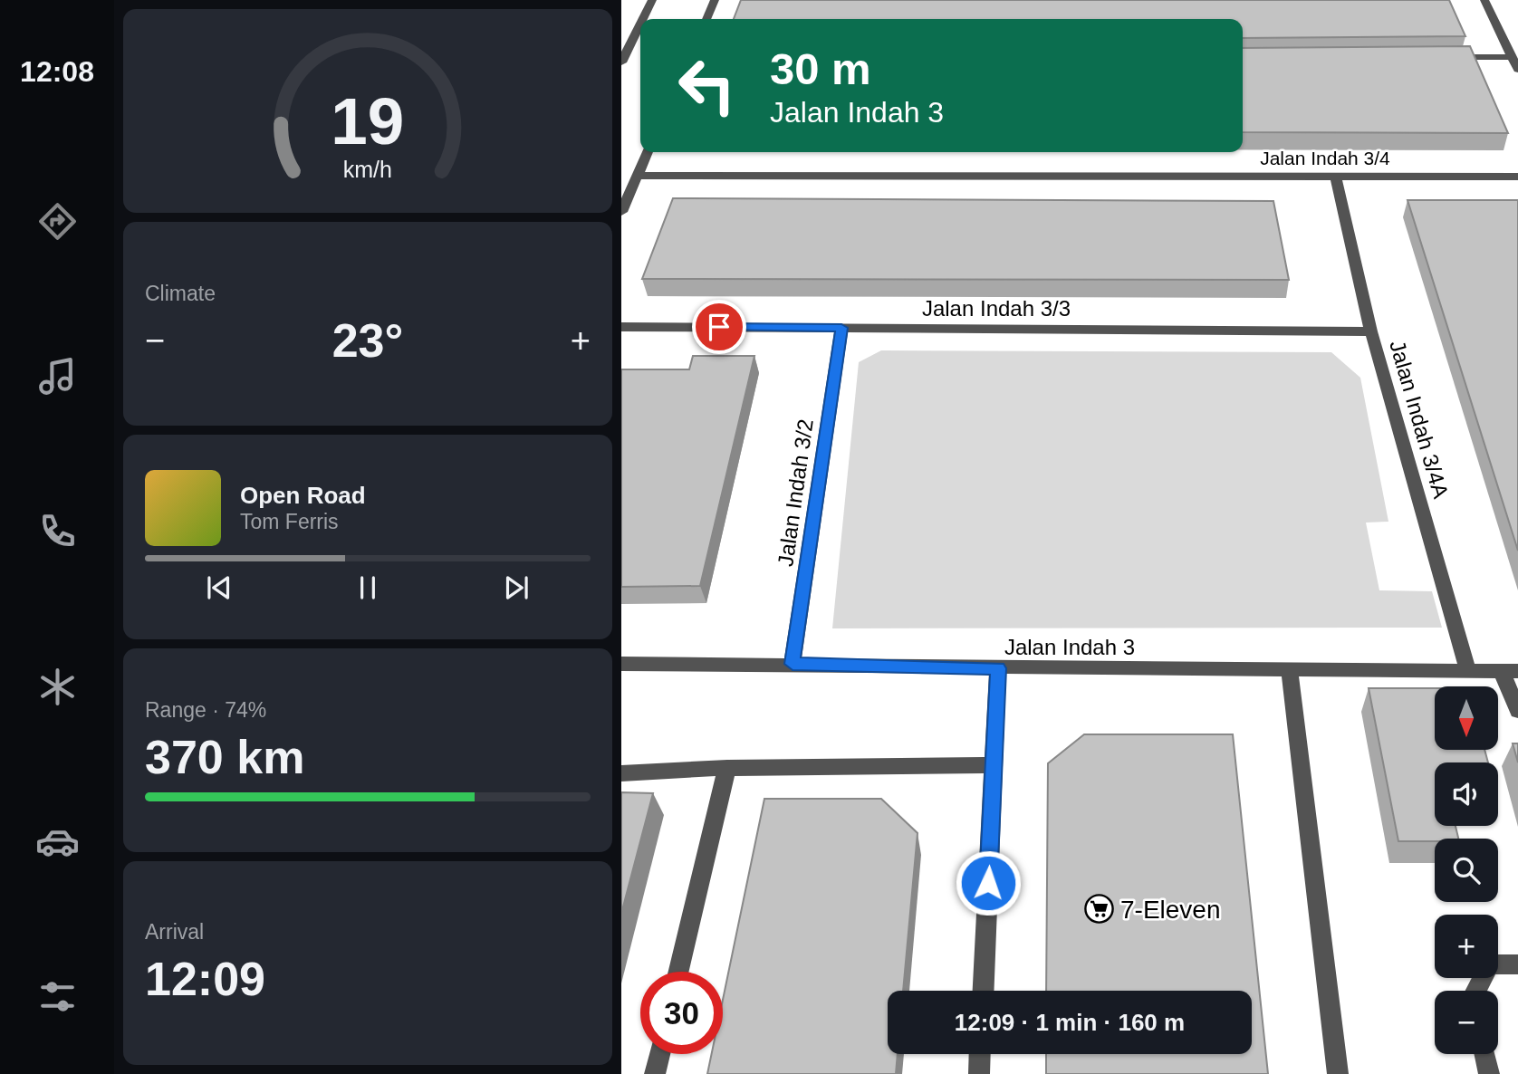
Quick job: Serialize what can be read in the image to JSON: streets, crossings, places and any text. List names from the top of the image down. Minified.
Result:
{"streets":{"street":["Jalan Indah 3/4","Jalan Indah 3/3","Jalan Indah 3/4A","Jalan Indah 3/2","Jalan Indah 3"]},"crossings":[["Jalan Indah 3/4","Jalan Indah 3/4A"],["Jalan Indah 3/3","Jalan Indah 3/4A"],["Jalan Indah 3/3","Jalan Indah 3/2"],["Jalan Indah 3/4A","Jalan Indah 3"],["Jalan Indah 3/2","Jalan Indah 3"]],"places":{"supermarket":["7-Eleven"]},"north":"bottom","page":{"tabs":"12:08","turn":["30 m","Jalan Indah 3"],"tile":["Climate",["Range · 74%","370 km"],["Arrival","12:09"]],"heat":["−","23°","+"],"song":["Open Road","Tom Ferris"],"map_buttons":["+","−"],"limit":"30","trip":"12:09 · 1 min · 160 m","gauge":["19","km/h"]}}
